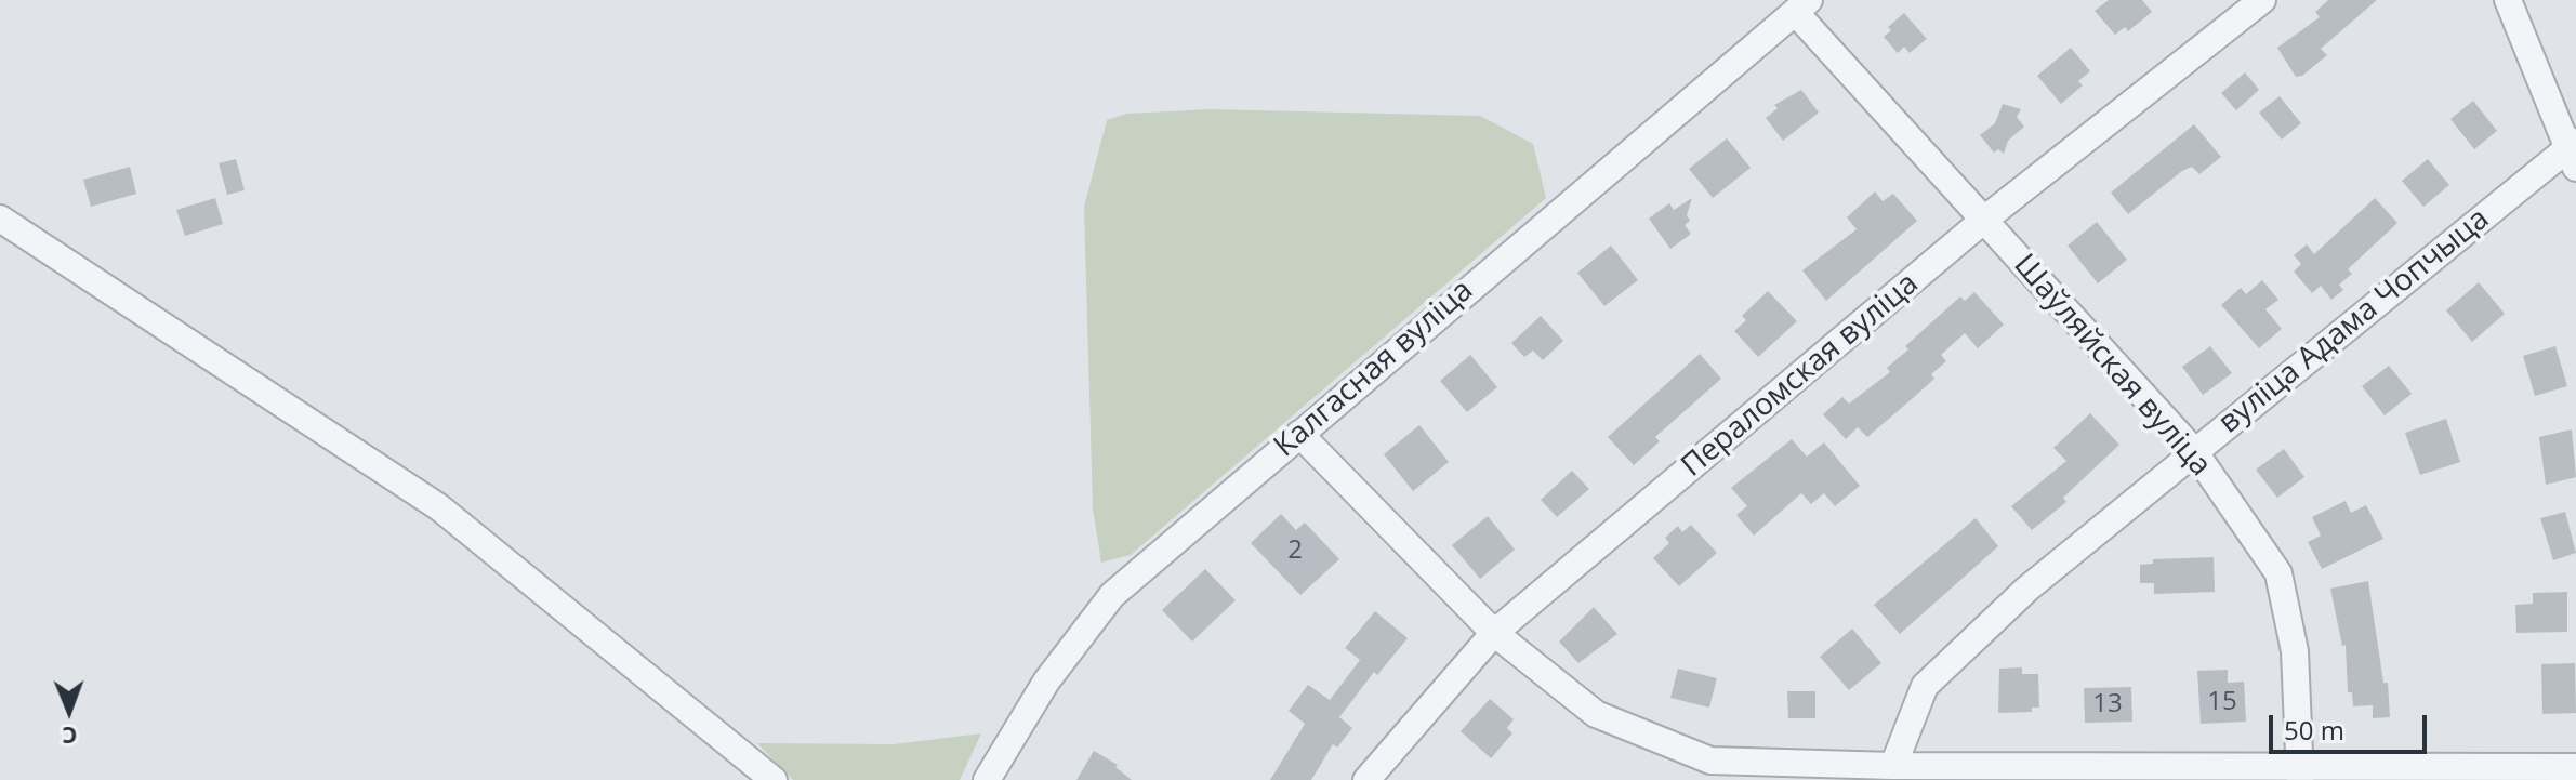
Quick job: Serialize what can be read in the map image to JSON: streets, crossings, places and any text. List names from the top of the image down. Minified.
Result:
{"streets":{"street":["вуліца Адама Чопчыца","Шаўляйская вуліца","Калгасная вуліца","Пераломская вуліца"]},"crossings":[["вуліца Адама Чопчыца","Шаўляйская вуліца"],["Шаўляйская вуліца","Калгасная вуліца"],["Шаўляйская вуліца","Пераломская вуліца"]],"house_numbers":["2","15","13"],"scale_bar":"50 m","north":"bottom"}
